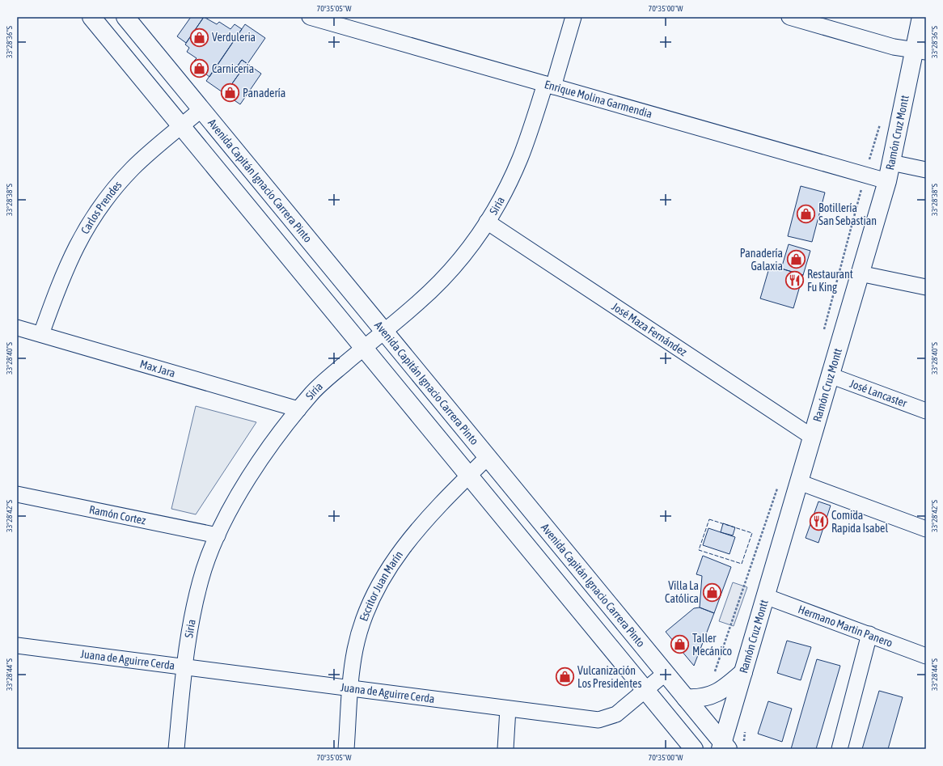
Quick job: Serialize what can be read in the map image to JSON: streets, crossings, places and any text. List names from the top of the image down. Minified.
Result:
{"streets":{"street":["Enrique Molina Garmendia","Ramón Cruz Montt","Avenida Capitán Ignacio Carrera Pinto","Siria","Carlos Prendes","José Maza Fernández","Max Jara","José Lancaster","Ramón Cortez","Escritor Juan Marín","Hermano Martin Panero","Juana de Aguirre Cerda"]},"crossings":[["Enrique Molina Garmendia","Ramón Cruz Montt"],["Enrique Molina Garmendia","Siria"],["Ramón Cruz Montt","Avenida Capitán Ignacio Carrera Pinto"],["Ramón Cruz Montt","José Maza Fernández"],["Ramón Cruz Montt","José Lancaster"],["Ramón Cruz Montt","Hermano Martin Panero"],["Avenida Capitán Ignacio Carrera Pinto","Siria"],["Avenida Capitán Ignacio Carrera Pinto","Carlos Prendes"],["Avenida Capitán Ignacio Carrera Pinto","Escritor Juan Marín"],["Avenida Capitán Ignacio Carrera Pinto","Juana de Aguirre Cerda"],["Siria","José Maza Fernández"],["Siria","Max Jara"],["Siria","Ramón Cortez"],["Siria","Juana de Aguirre Cerda"],["Carlos Prendes","Max Jara"],["Escritor Juan Marín","Juana de Aguirre Cerda"]],"places":{"shop":["Verduleria","Carniceria","Panadería","Botillería San Sebastian","Panadería Galaxia","Villa La Católica","Taller Mecánico","Vulcanización Los Presidentes"],"restaurant":["Restaurant Fu King","Comida Rapida Isabel"]},"coordinates":["70°35'05\"W","70°35'00\"W","33°28'36\"S","33°28'38\"S","33°28'40\"S","33°28'42\"S","33°28'44\"S"]}
